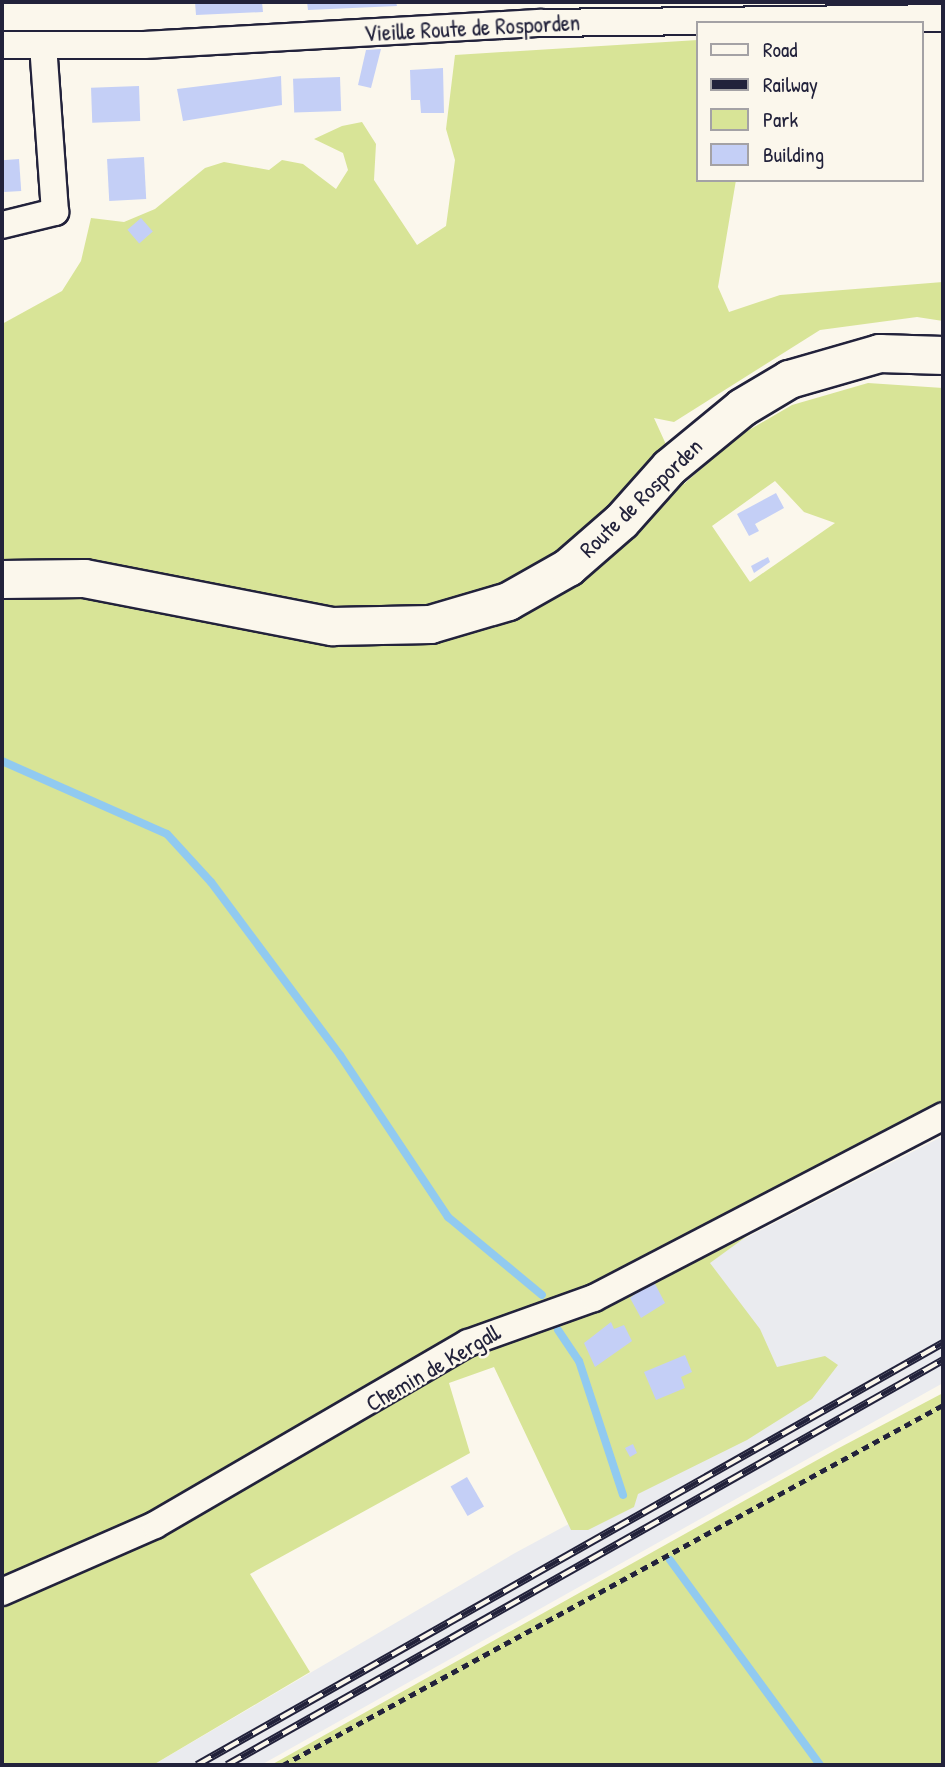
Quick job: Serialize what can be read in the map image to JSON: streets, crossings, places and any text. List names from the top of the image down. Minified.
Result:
{"streets":{"main road":["Route de Rosporden"],"street":["Vieille Route de Rosporden","Chemin de Kergall"]},"legend":["Road","Railway","Park","Building"]}
